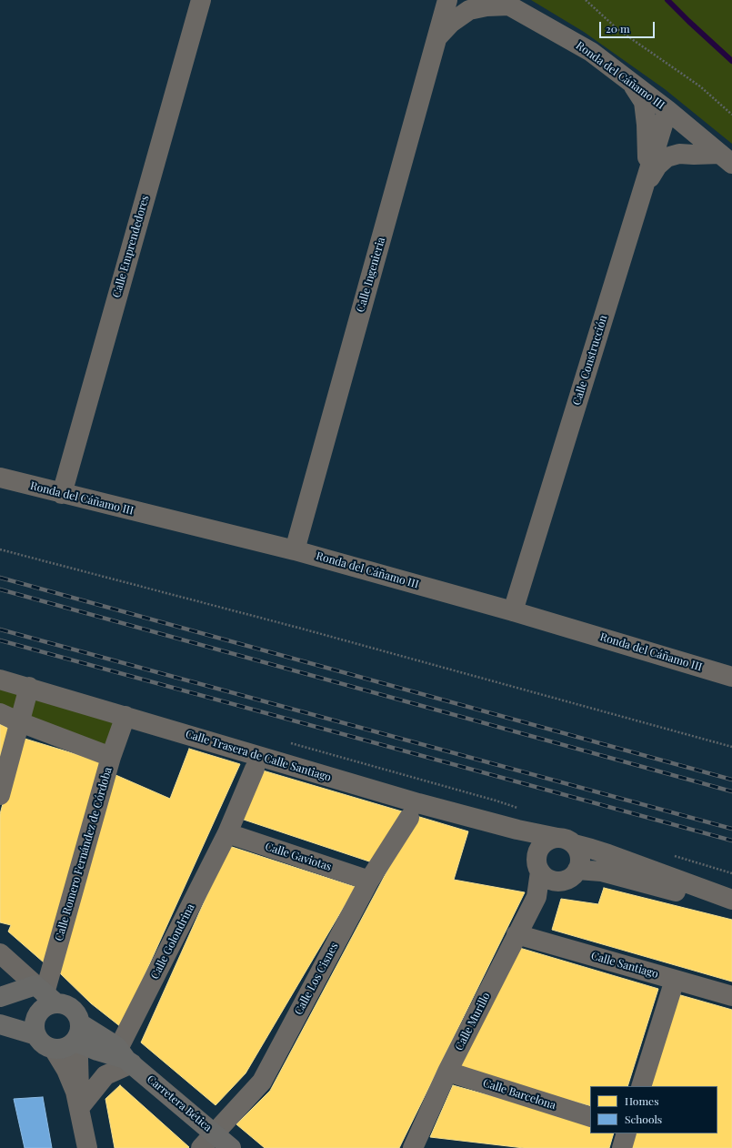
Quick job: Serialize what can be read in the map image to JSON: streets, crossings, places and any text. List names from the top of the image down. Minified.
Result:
{"streets":{"street":["Ronda del Cáñamo III","Calle Emprendedores","Calle Ingenieria","Calle Construcción","Calle Trasera de Calle Santiago","Calle Romero Fernández de Córdoba","Calle Gaviotas","Calle Golondrina","Calle Santiago","Calle Los Cisnes","Calle Murillo","Calle Barcelona","Carretera Bética"]},"crossings":[["Ronda del Cáñamo III","Calle Emprendedores"],["Ronda del Cáñamo III","Calle Ingenieria"],["Ronda del Cáñamo III","Calle Construcción"],["Calle Trasera de Calle Santiago","Calle Romero Fernández de Córdoba"],["Calle Trasera de Calle Santiago","Calle Murillo"],["Calle Gaviotas","Calle Golondrina"],["Calle Gaviotas","Calle Los Cisnes"],["Calle Golondrina","Carretera Bética"],["Calle Santiago","Calle Murillo"],["Calle Los Cisnes","Carretera Bética"],["Calle Murillo","Calle Barcelona"]],"legend":["Homes","Schools"],"scale_bar":"20 m"}
